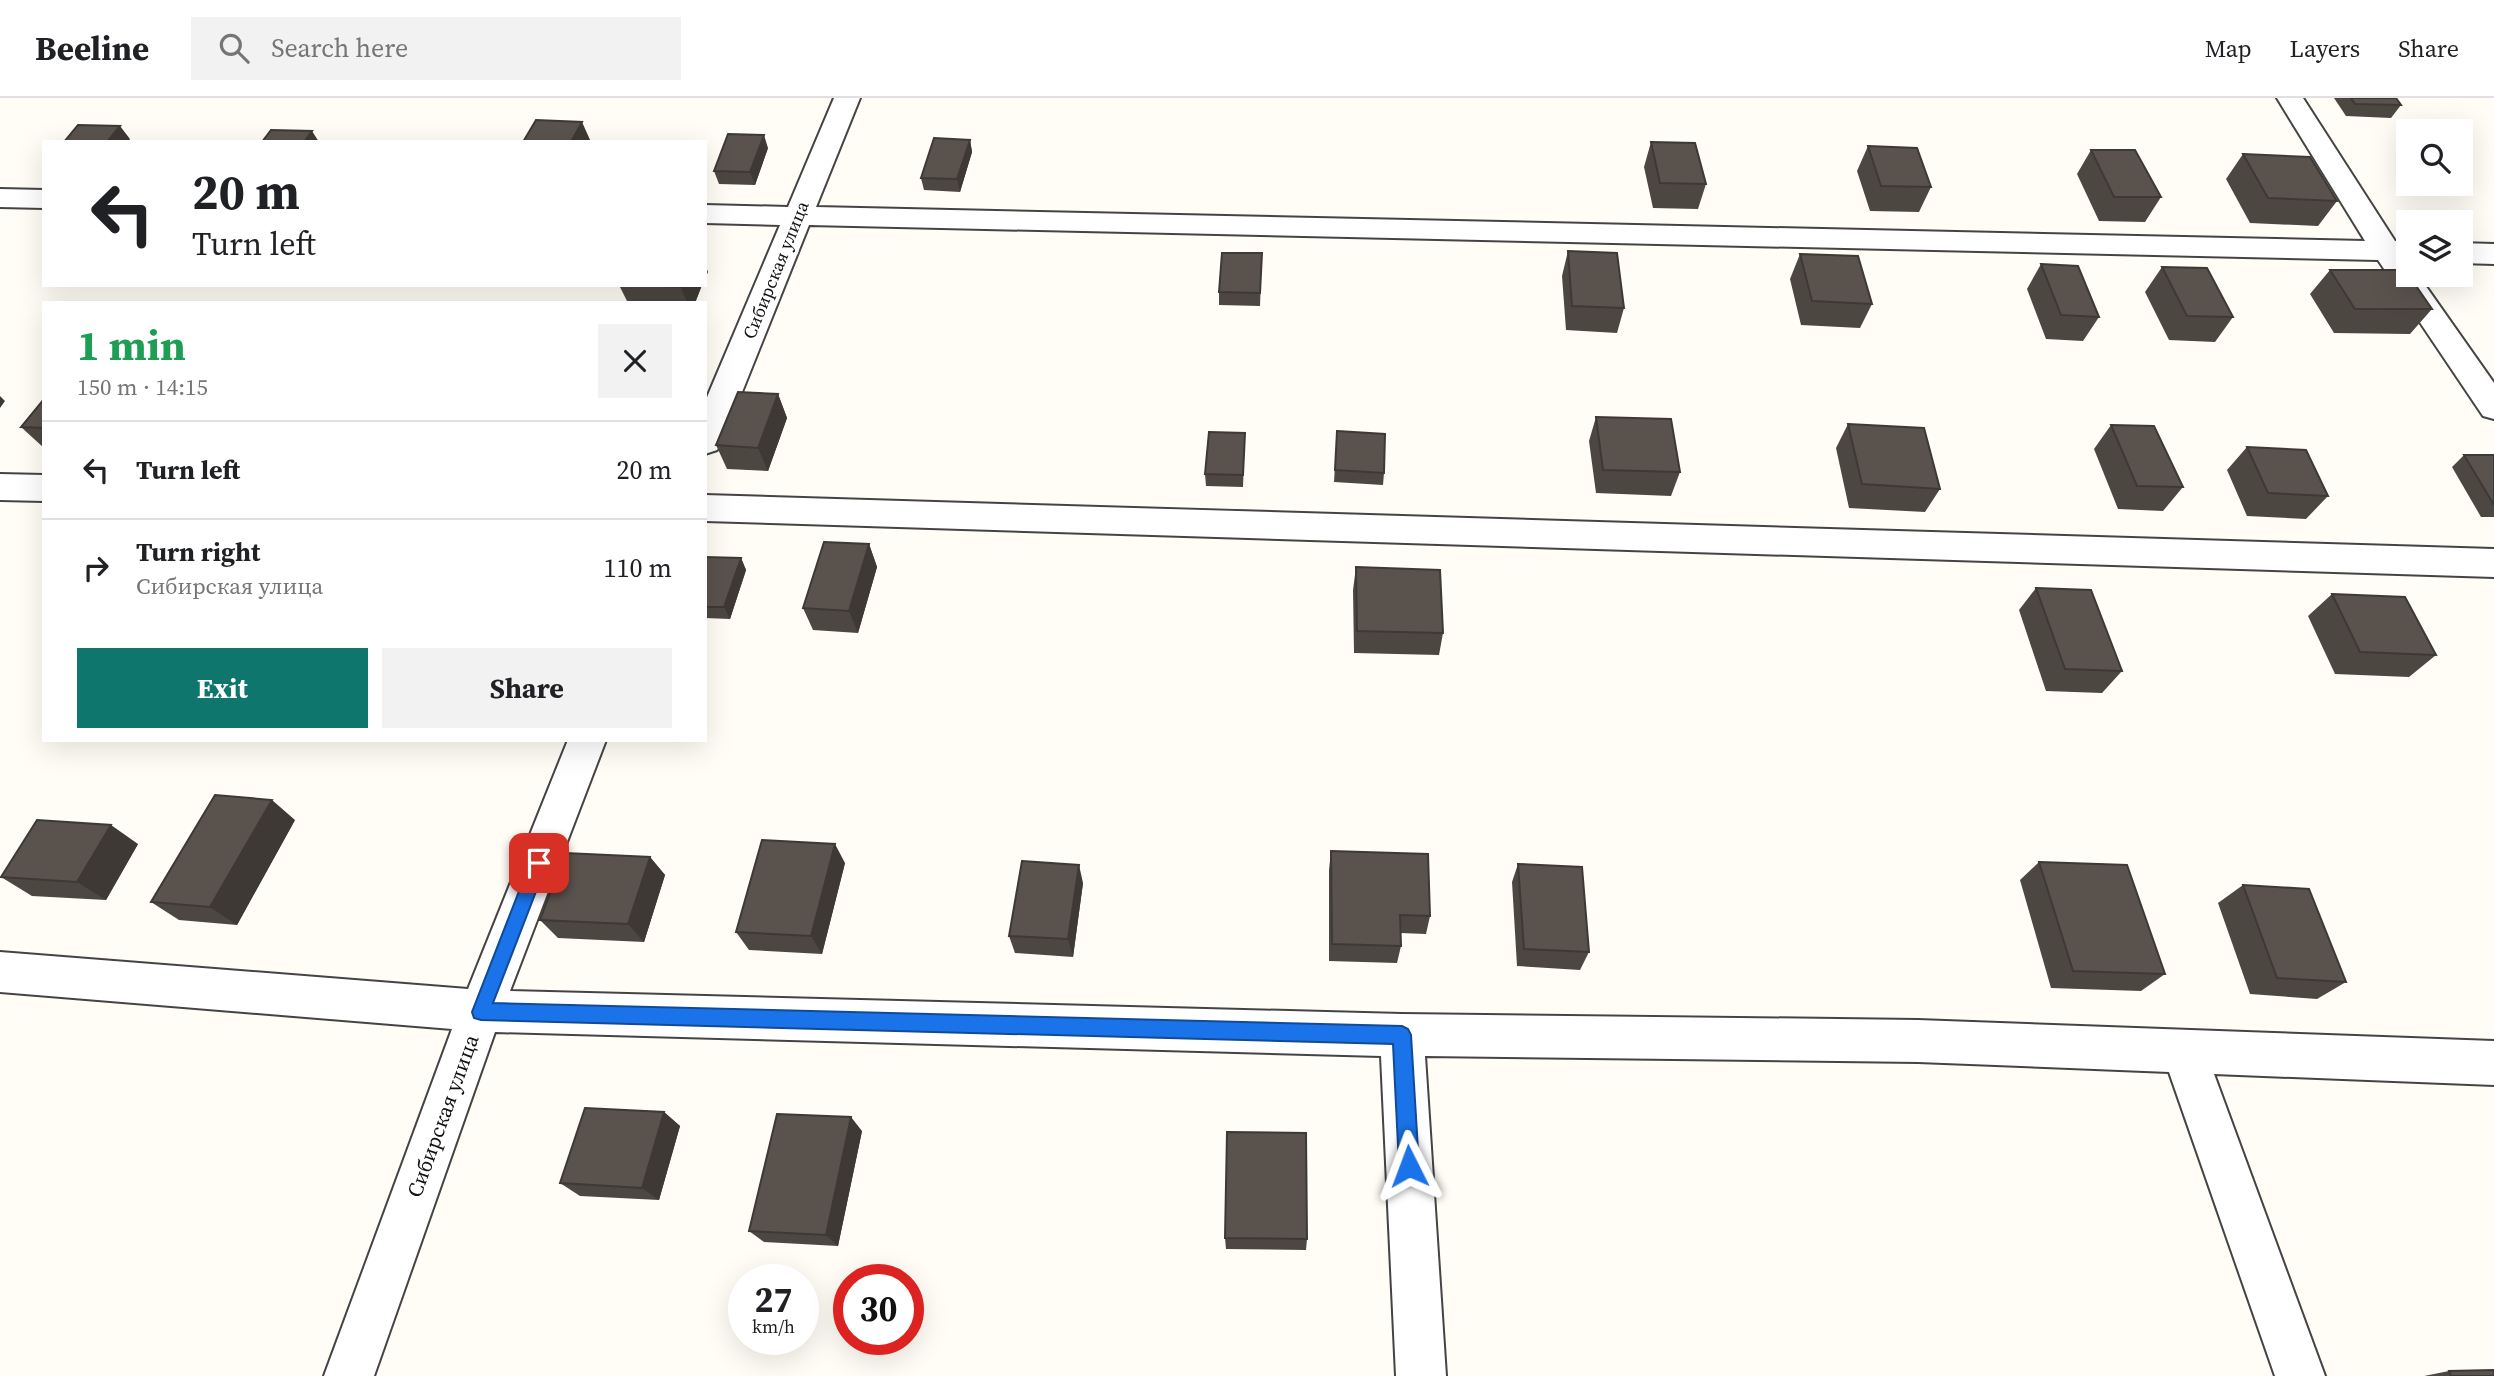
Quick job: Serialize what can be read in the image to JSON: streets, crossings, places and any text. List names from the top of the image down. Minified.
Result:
{"streets":{"street":["Сибирская улица"]},"page":{"header":"Beeline","search":"Search here","nav":["Map","Layers","Share"],"turn":["20 m","Turn left"],"heading":["1 min","150 m · 14:15"],"list":[{"name":"Turn left","value":"20 m"},{"name":"Turn right","note":"Сибирская улица","value":"110 m"}],"buttons":["Exit","Share"],"speed":"27 km/h","limit":"30"}}
